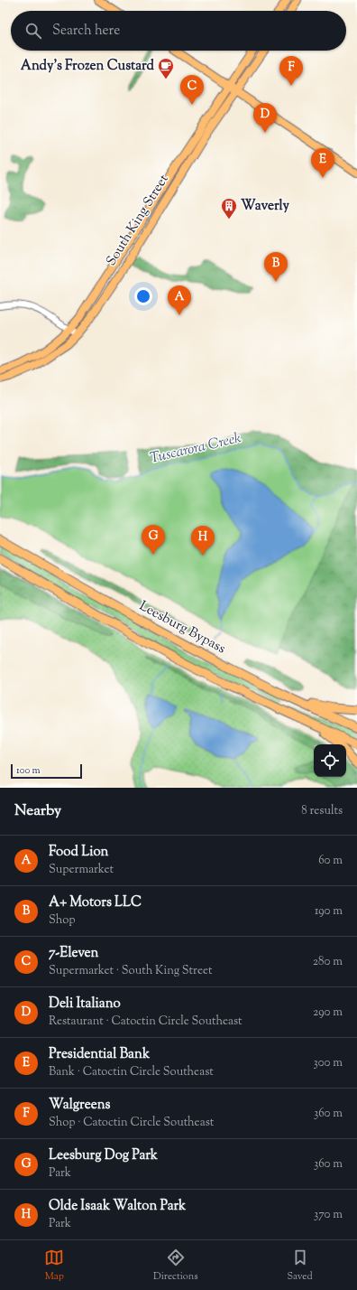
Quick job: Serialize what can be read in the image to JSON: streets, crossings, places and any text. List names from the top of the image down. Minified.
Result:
{"streets":{"highway":["Leesburg Bypass"],"main road":["South King Street"]},"water":["Tuscarora Creek"],"places":{"cafe":["Andy's Frozen Custard"],"building":["Waverly"]},"scale_bar":"100 m","page":{"search":"Search here","pins":["F","C","D","E","B","A","G","H"],"scale":"100 m","heading":["Nearby","8 results"],"list":[{"mark":"A","name":"Food Lion","note":"Supermarket","value":"60 m"},{"mark":"B","name":"A+ Motors LLC","note":"Shop","value":"190 m"},{"mark":"C","name":"7-Eleven","note":"Supermarket · South King Street","value":"280 m"},{"mark":"D","name":"Deli Italiano","note":"Restaurant · Catoctin Circle Southeast","value":"290 m"},{"mark":"E","name":"Presidential Bank","note":"Bank · Catoctin Circle Southeast","value":"300 m"},{"mark":"F","name":"Walgreens","note":"Shop · Catoctin Circle Southeast","value":"360 m"},{"mark":"G","name":"Leesburg Dog Park","note":"Park","value":"360 m"},{"mark":"H","name":"Olde Isaak Walton Park","note":"Park","value":"370 m"}],"nav":["Map","Directions","Saved"]}}
